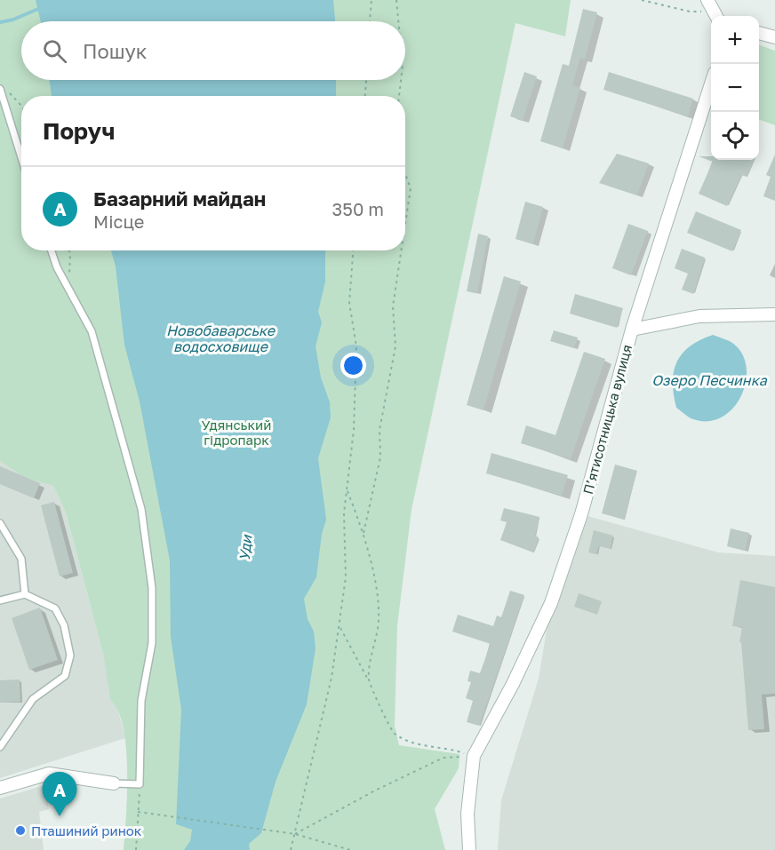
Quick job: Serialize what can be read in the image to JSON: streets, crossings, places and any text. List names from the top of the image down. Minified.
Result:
{"streets":{"street":["П’ятисотницька вулиця"]},"water":["Новобаварське водосховище","Озеро Песчинка","Уди"],"parks":["Удянський гідропарк"],"places":["Пташиний ринок"],"page":{"map_buttons":["+","−"],"search":"Пошук","heading":"Поруч","list":[{"mark":"A","name":"Базарний майдан","note":"Місце","value":"350 m"}],"pins":"A"}}
